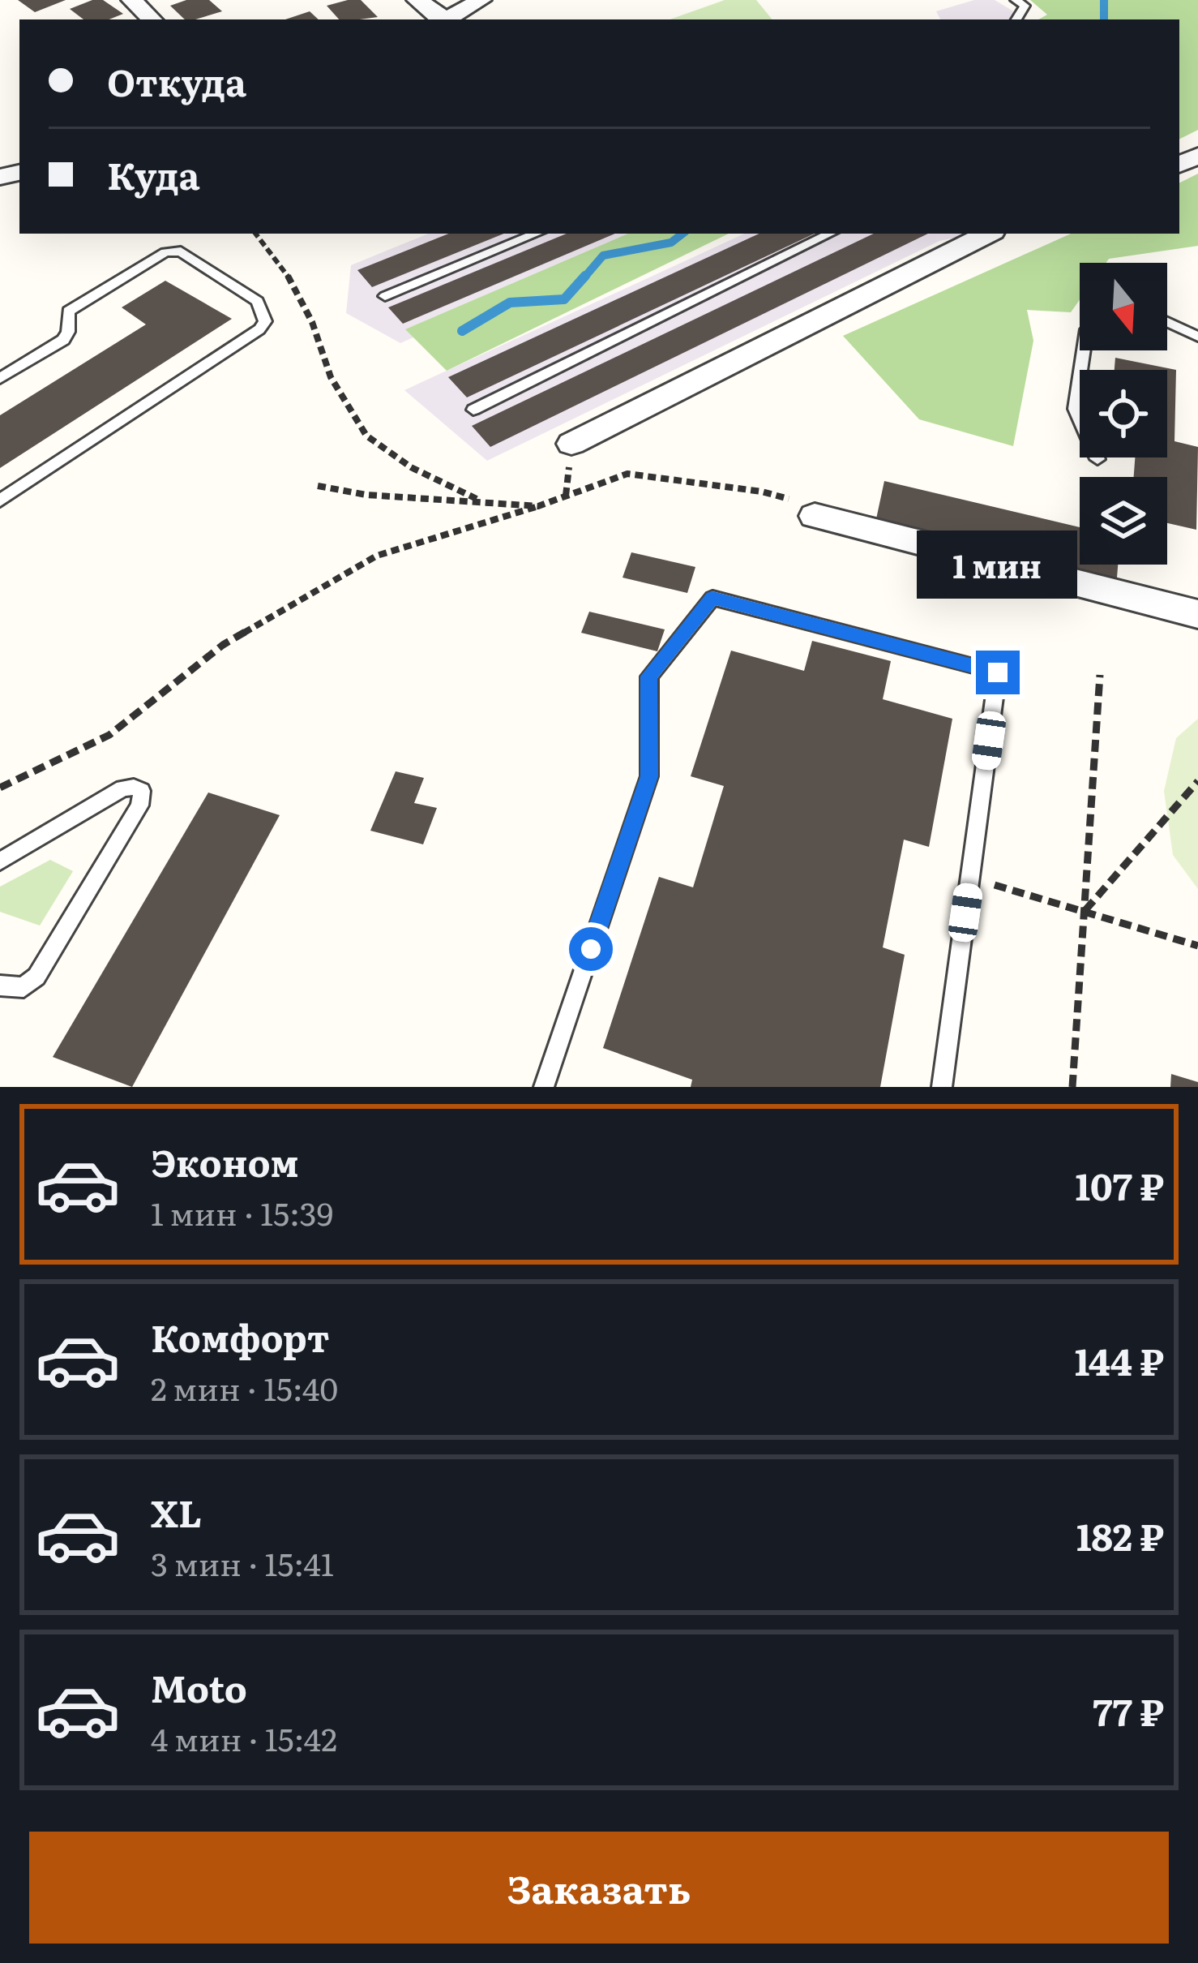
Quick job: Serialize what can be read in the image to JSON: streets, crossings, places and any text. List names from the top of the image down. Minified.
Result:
{"north":"bottom","page":{"banner":["Откуда","Куда"],"bubble":"1 мин","list":[{"name":"Эконом","note":"1 мин · 15:39","value":"107 ₽"},{"name":"Комфорт","note":"2 мин · 15:40","value":"144 ₽"},{"name":"XL","note":"3 мин · 15:41","value":"182 ₽"},{"name":"Moto","note":"4 мин · 15:42","value":"77 ₽"}],"buttons":"Заказать"}}
